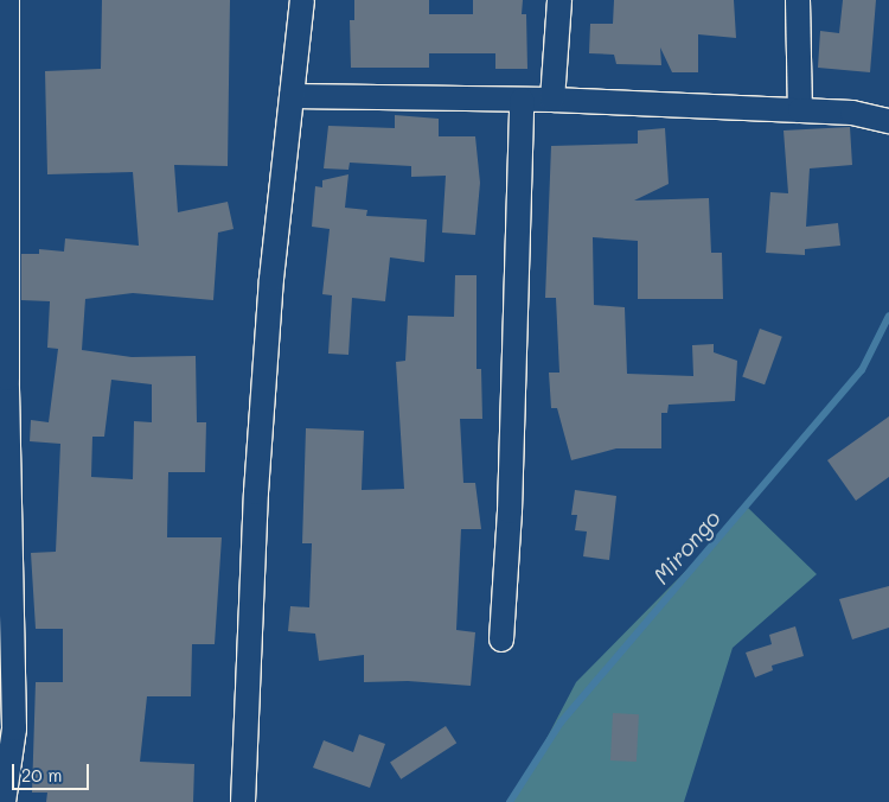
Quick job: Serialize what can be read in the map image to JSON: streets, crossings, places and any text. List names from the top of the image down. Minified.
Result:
{"water":["Mirongo"],"scale_bar":"20 m"}
